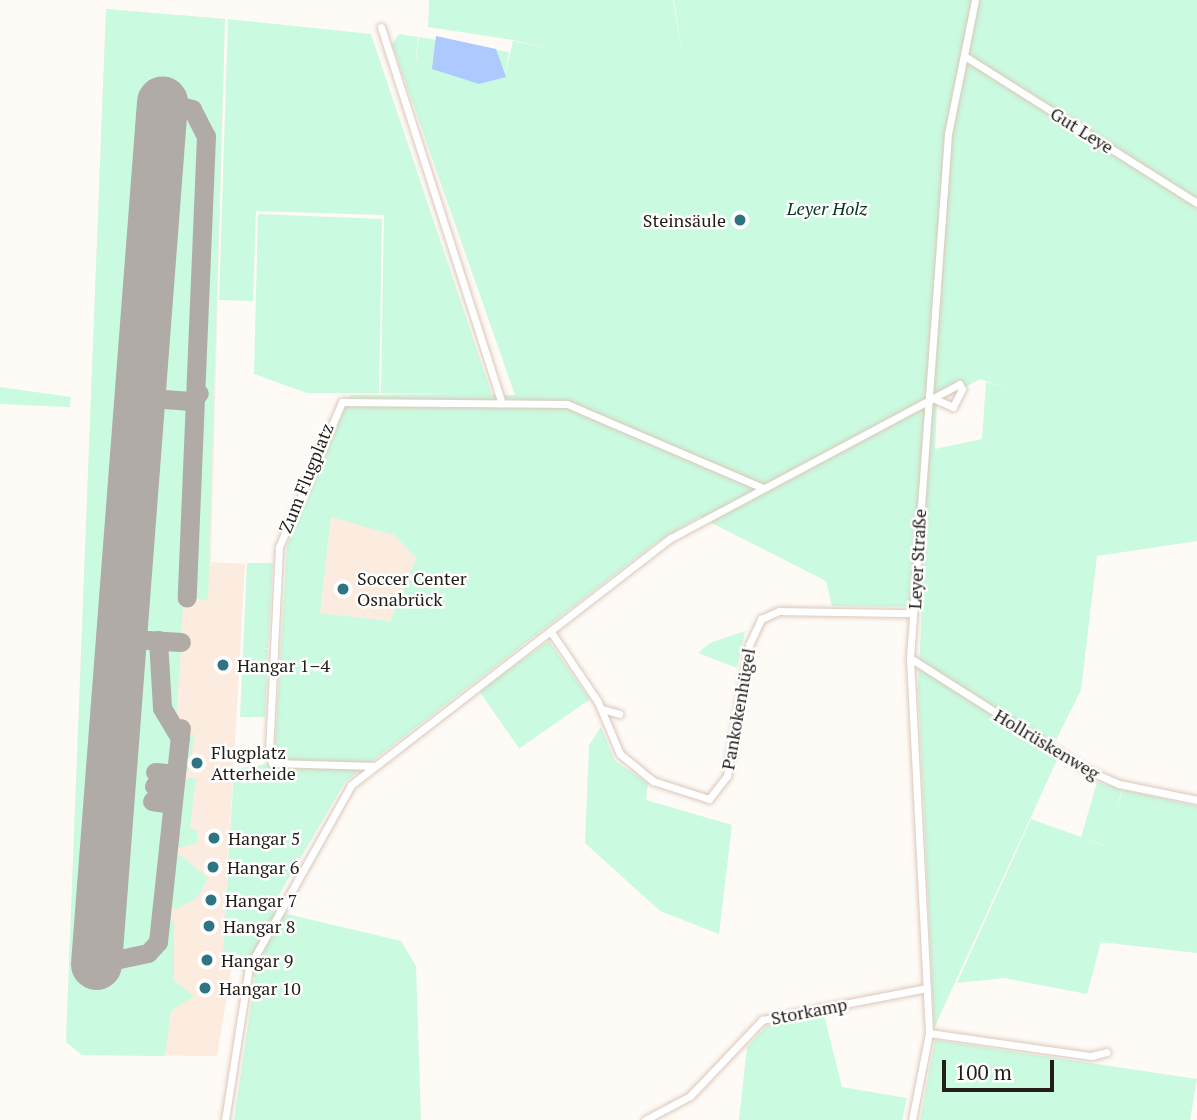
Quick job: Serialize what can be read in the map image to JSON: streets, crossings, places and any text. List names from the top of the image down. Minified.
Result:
{"streets":{"street":["Gut Leye","Zum Flugplatz","Leyer Straße","Pankokenhügel","Hollrüskenweg","Storkamp"]},"crossings":[["Leyer Straße","Pankokenhügel"],["Leyer Straße","Hollrüskenweg"],["Leyer Straße","Storkamp"]],"parks":["Leyer Holz"],"places":["Steinsäule","Soccer Center Osnabrück","Hangar 1–4","Flugplatz Atterheide","Hangar 5","Hangar 6","Hangar 7","Hangar 8","Hangar 9","Hangar 10"],"scale_bar":"100 m"}
